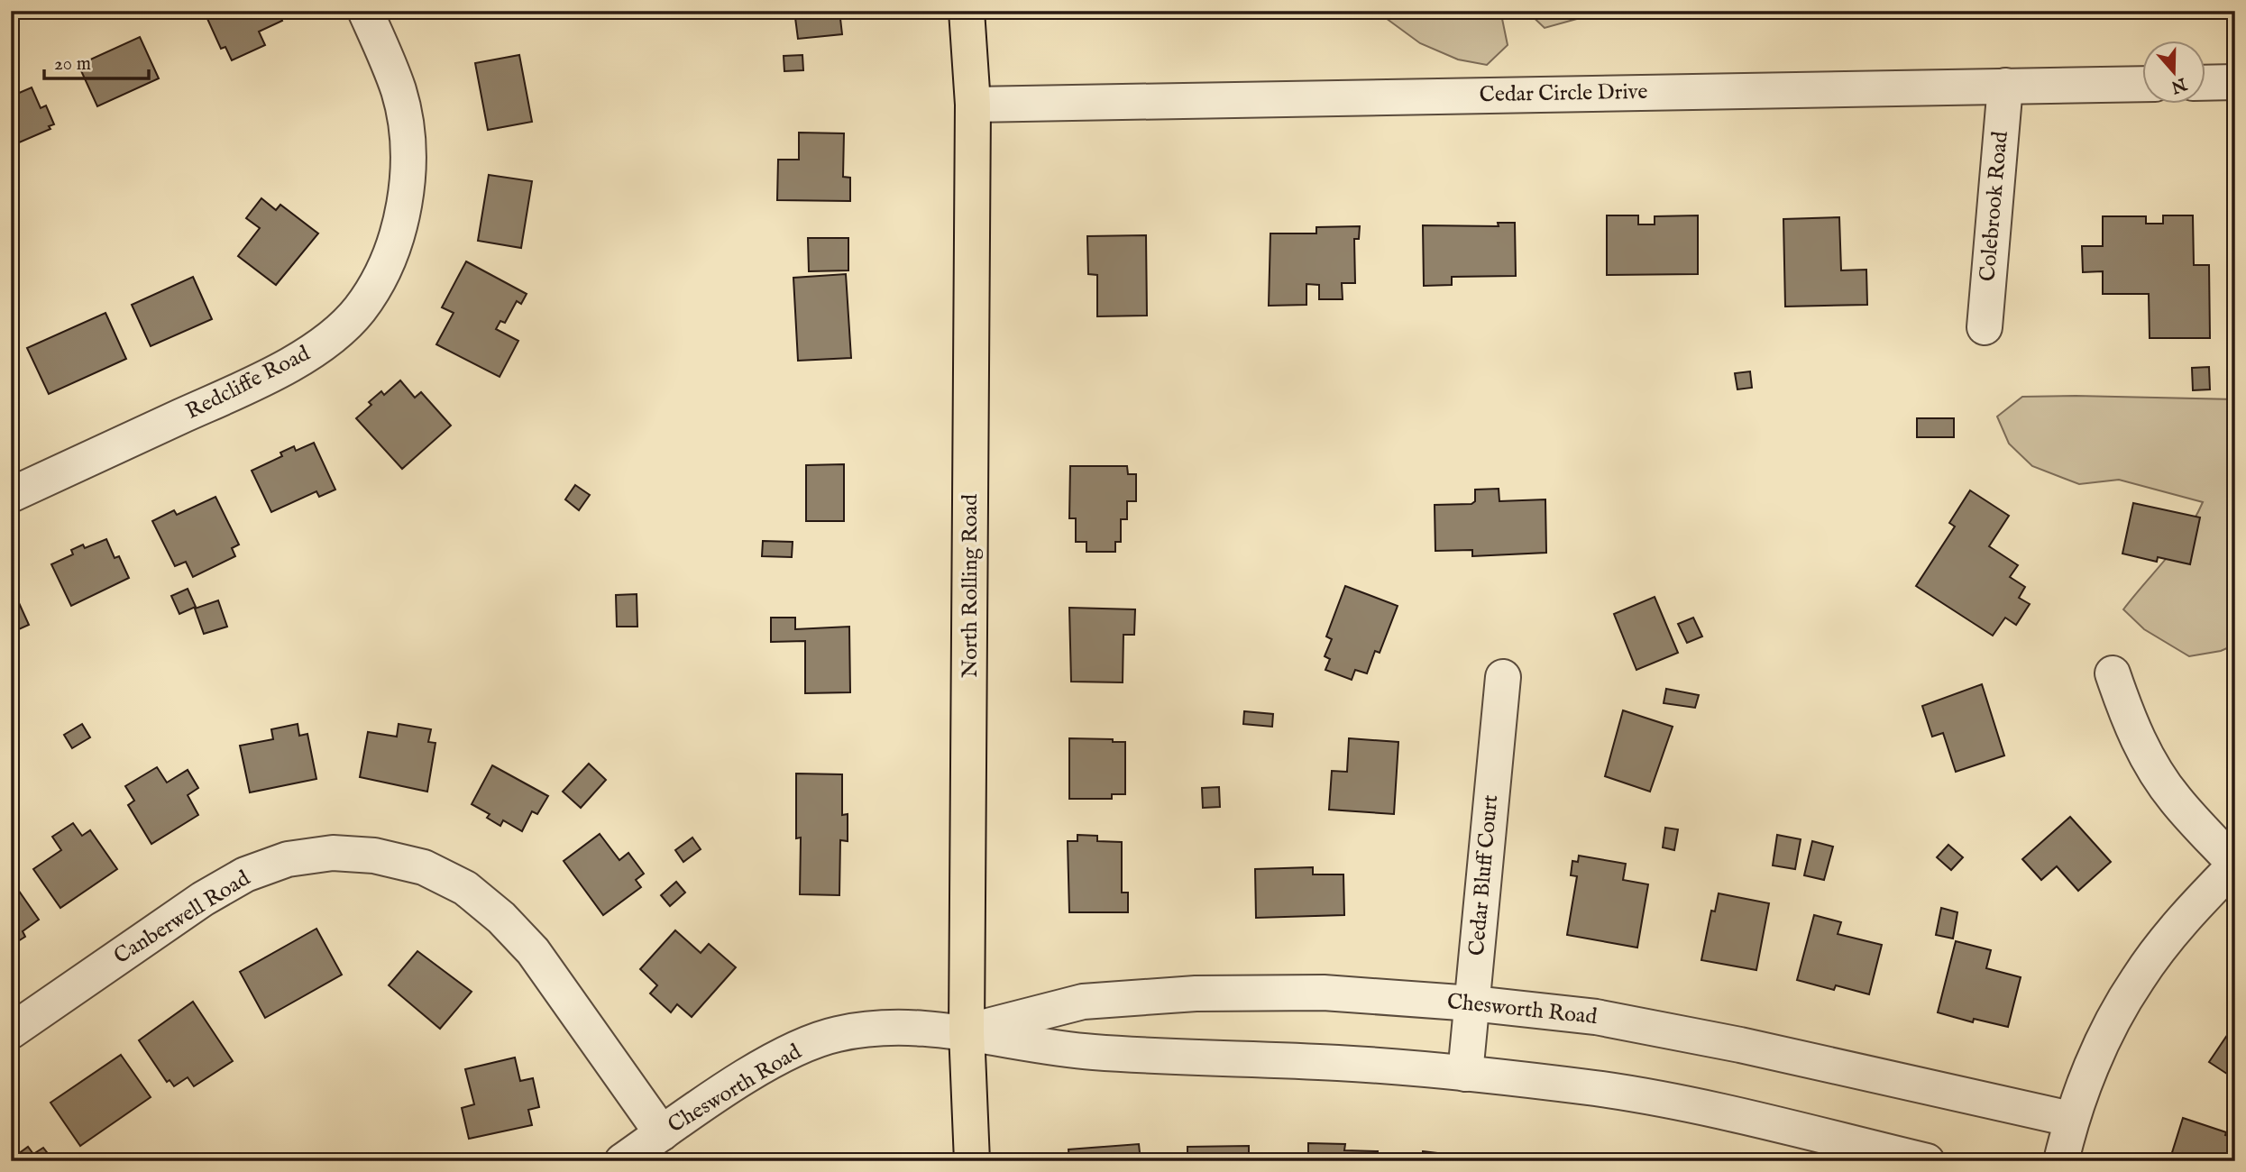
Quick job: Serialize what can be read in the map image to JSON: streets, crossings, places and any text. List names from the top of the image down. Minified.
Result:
{"streets":{"main road":["North Rolling Road"],"street":["Cedar Circle Drive","Colebrook Road","Redcliffe Road","Cedar Bluff Court","Canberwell Road","Chesworth Road"]},"crossings":[["Cedar Circle Drive","Colebrook Road"],["Cedar Circle Drive","North Rolling Road"],["North Rolling Road","Chesworth Road"],["Cedar Bluff Court","Chesworth Road"],["Canberwell Road","Chesworth Road"]],"scale_bar":"20 m","north":"bottom"}
